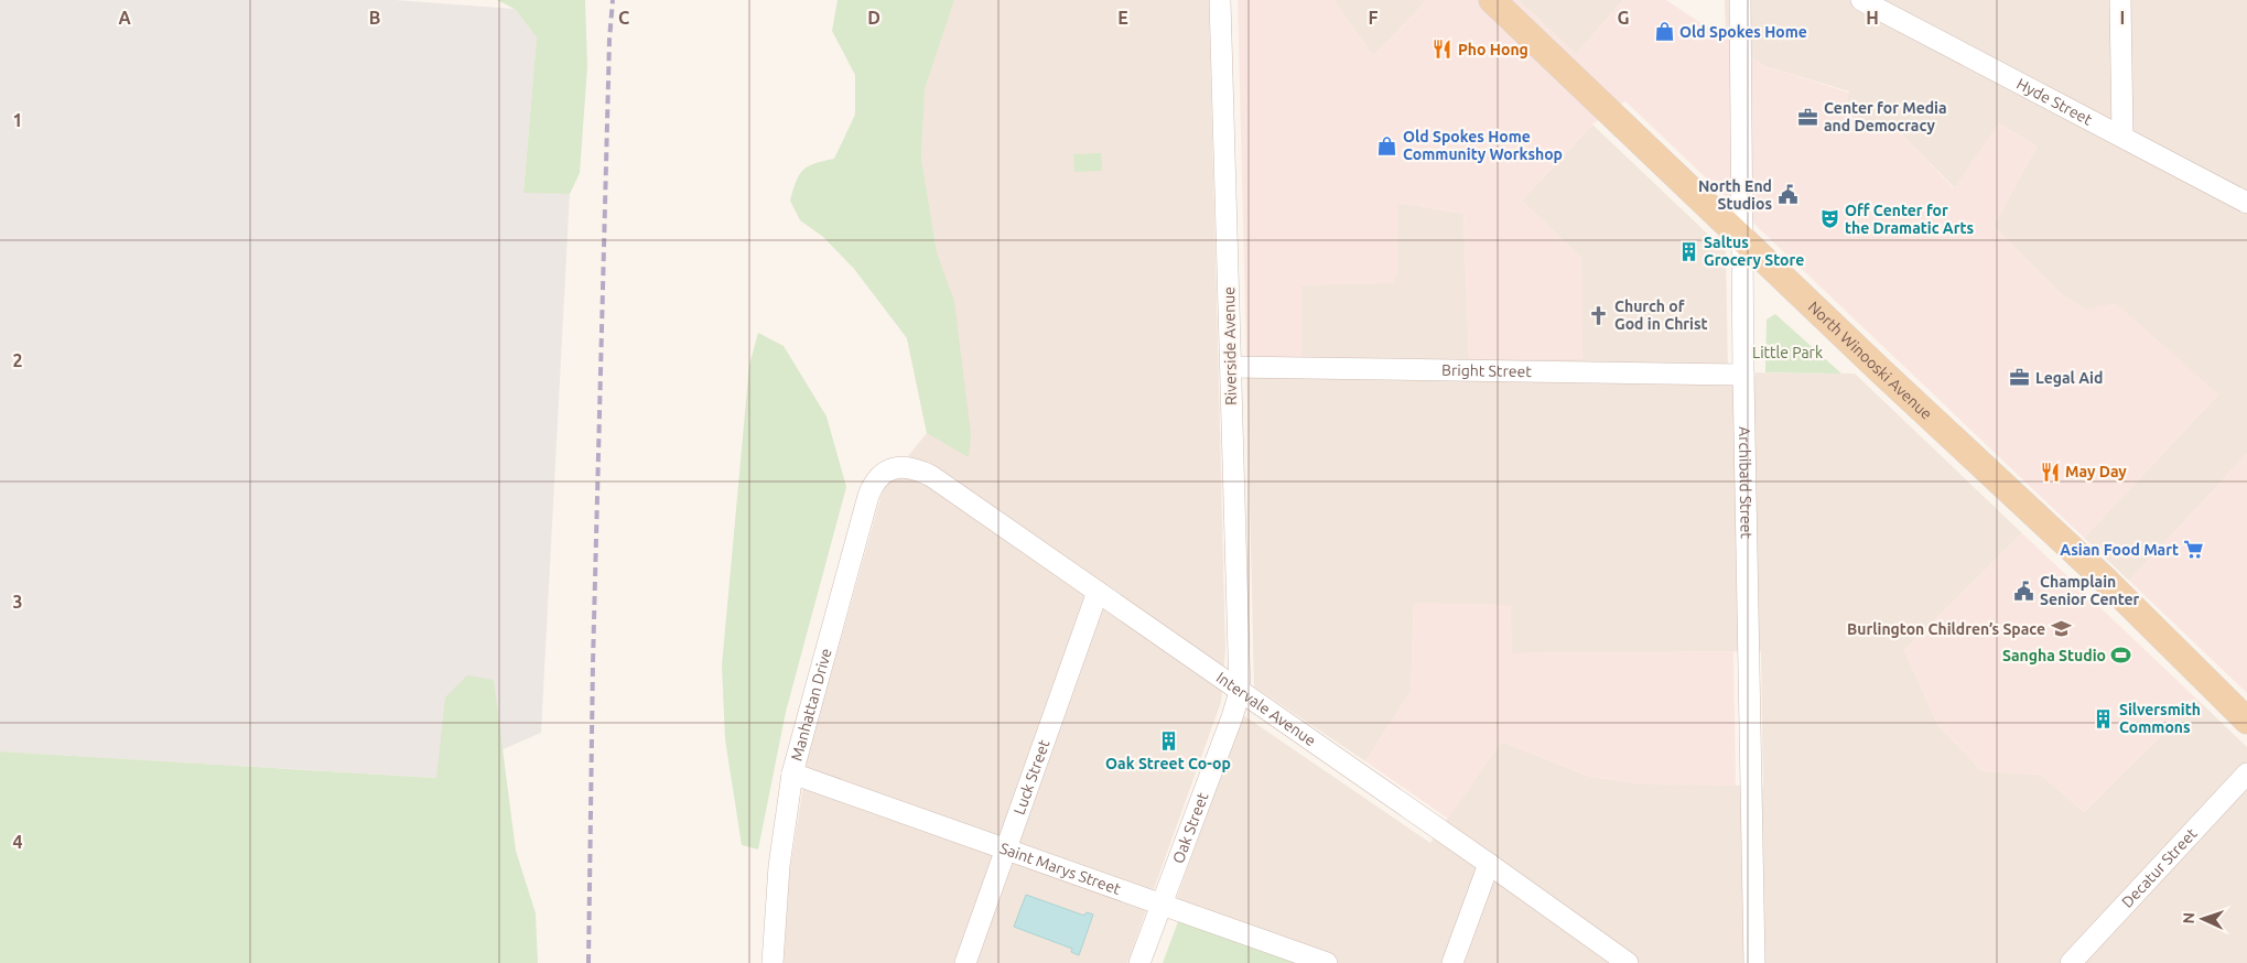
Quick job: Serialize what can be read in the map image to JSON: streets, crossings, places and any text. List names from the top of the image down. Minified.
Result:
{"streets":{"main road":["North Winooski Avenue"],"street":["Hyde Street","Riverside Avenue","Bright Street","Archibald Street","Manhattan Drive","Intervale Avenue","Luck Street","Oak Street","Saint Marys Street","Decatur Street"]},"crossings":[["Riverside Avenue","Bright Street"],["Riverside Avenue","Intervale Avenue"],["Riverside Avenue","Oak Street"],["North Winooski Avenue","Archibald Street"],["Bright Street","Archibald Street"],["Manhattan Drive","Intervale Avenue"],["Manhattan Drive","Saint Marys Street"],["Intervale Avenue","Luck Street"],["Intervale Avenue","Oak Street"],["Luck Street","Saint Marys Street"],["Oak Street","Saint Marys Street"]],"parks":["Little Park"],"places":{"shop":["Old Spokes Home","Old Spokes Home Community Workshop"],"restaurant":["Pho Hong","May Day"],"office":["Center for Media and Democracy","Legal Aid"],"public building":["North End Studios","Champlain Senior Center"],"theatre":["Off Center for the Dramatic Arts"],"building":["Saltus Grocery Store","Silversmith Commons","Oak Street Co-op"],"church":["Church of God in Christ"],"supermarket":["Asian Food Mart"],"school or university":["Burlington Children’s Space"],"sports":["Sangha Studio"]},"north":"left","grid":{"columns":["A","B","C","D","E","F","G","H","I"],"rows":["1","2","3","4"]}}
